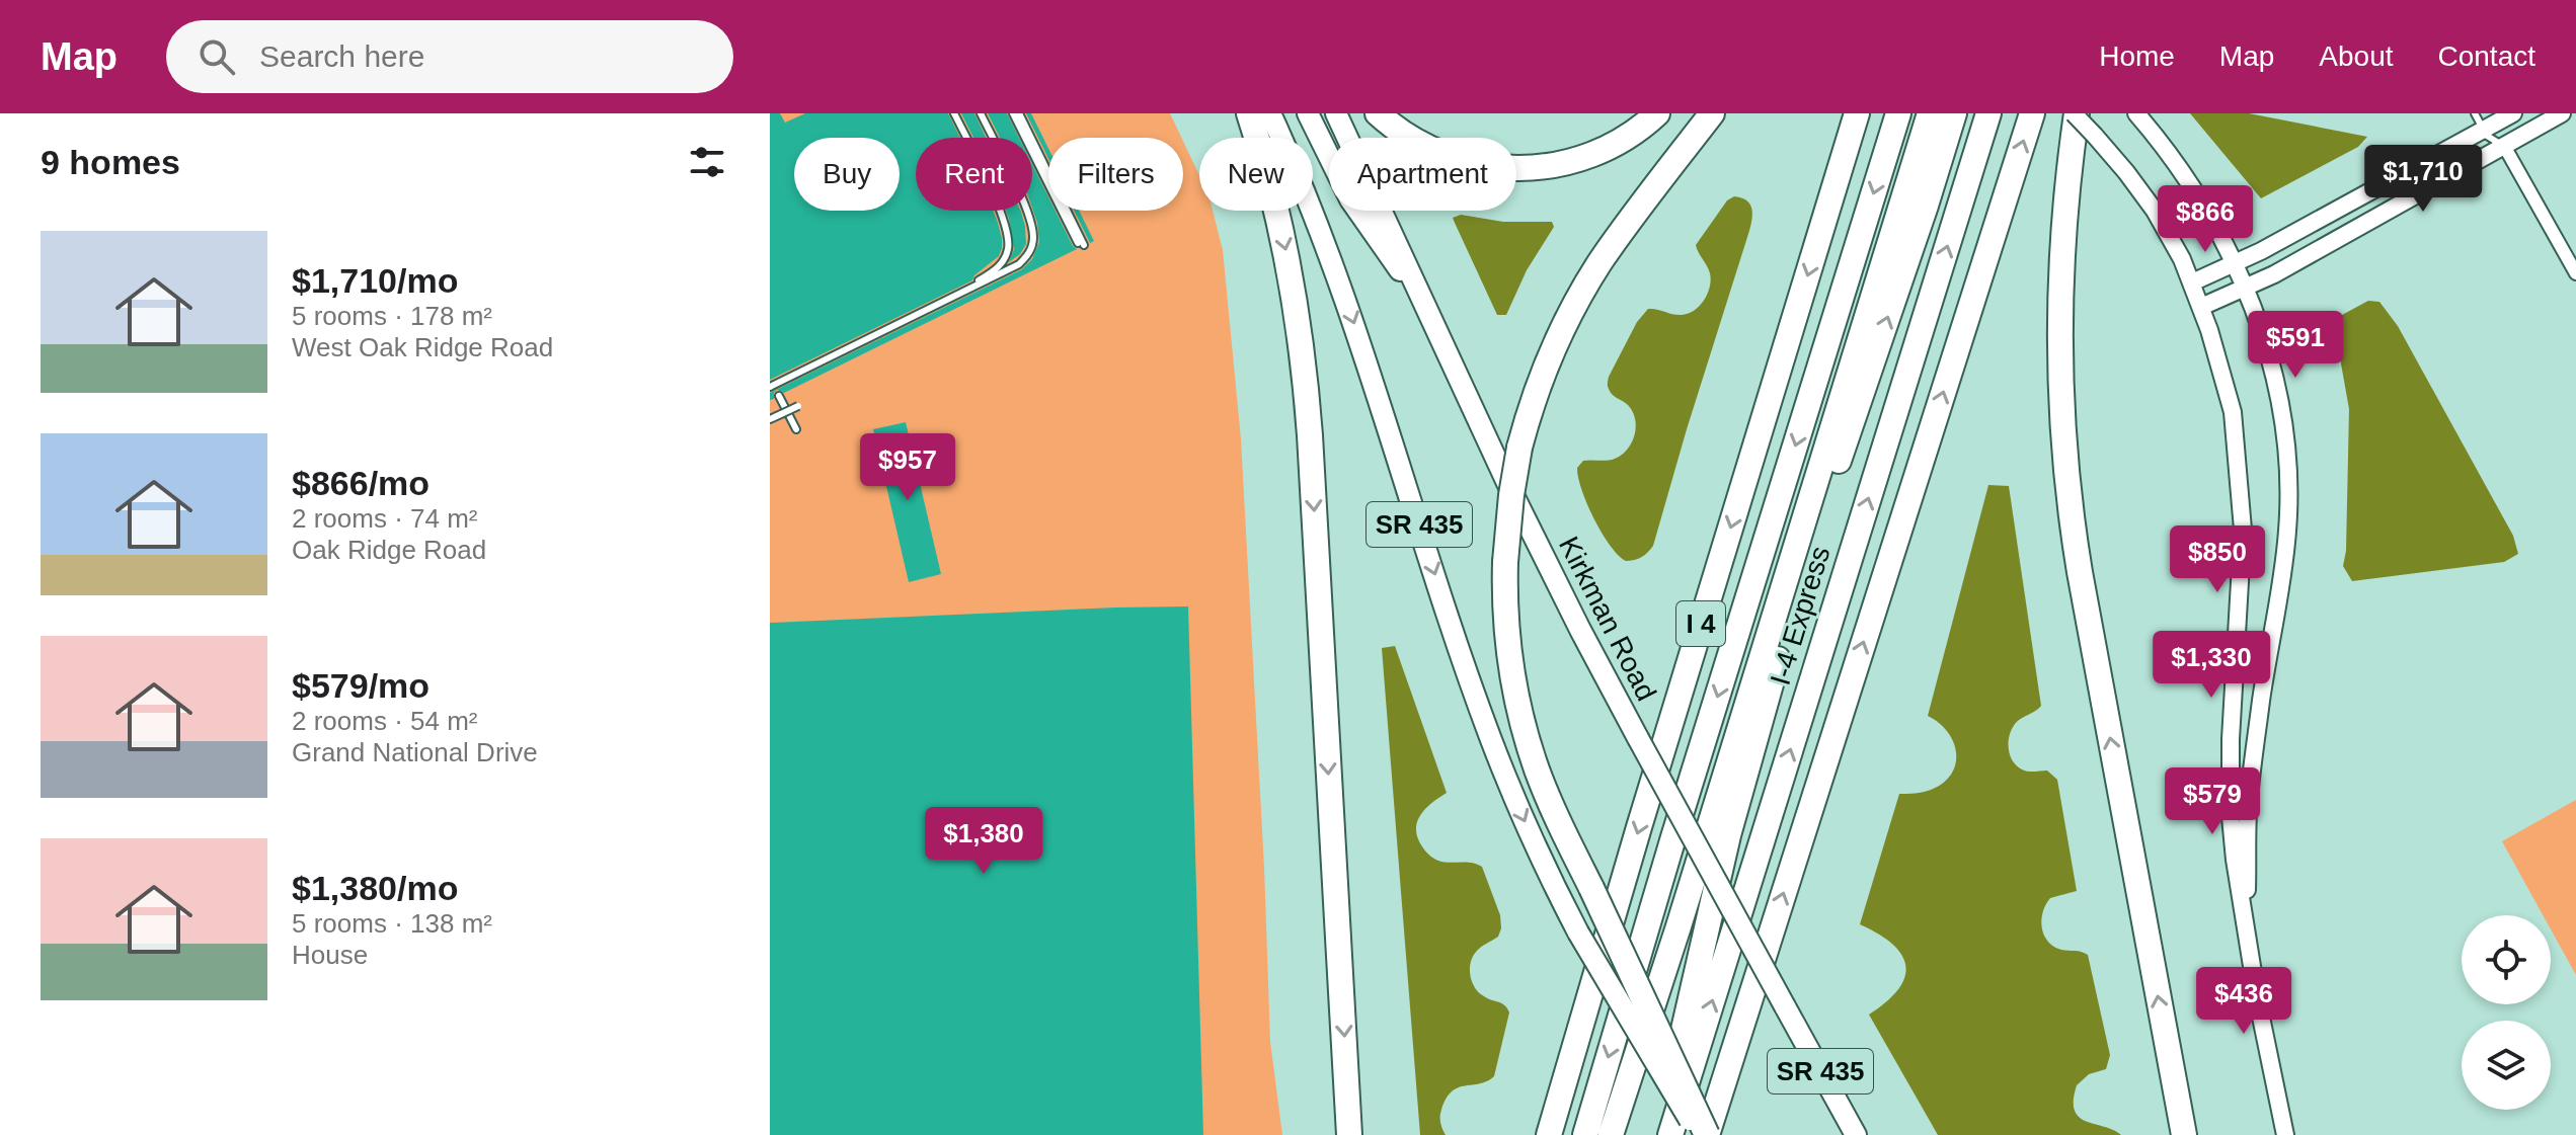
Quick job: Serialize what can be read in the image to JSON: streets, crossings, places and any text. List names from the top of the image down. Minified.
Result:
{"streets":{"highway":["I-4 Express","I 4"],"main road":["SR 435","Kirkman Road"]},"page":{"header":"Map","search":"Search here","nav":["Home","Map","About","Contact"],"heading":"9 homes","chip":["Buy","Rent","Filters","New","Apartment"],"price":["$1,710","$866","$591","$957","$850","$1,330","$579","$1,380","$436"],"list":[{"name":"$1,710/mo","note":"5 rooms · 178 m² · West Oak Ridge Road"},{"name":"$866/mo","note":"2 rooms · 74 m² · Oak Ridge Road"},{"name":"$579/mo","note":"2 rooms · 54 m² · Grand National Drive"},{"name":"$1,380/mo","note":"5 rooms · 138 m² · House"}]}}
